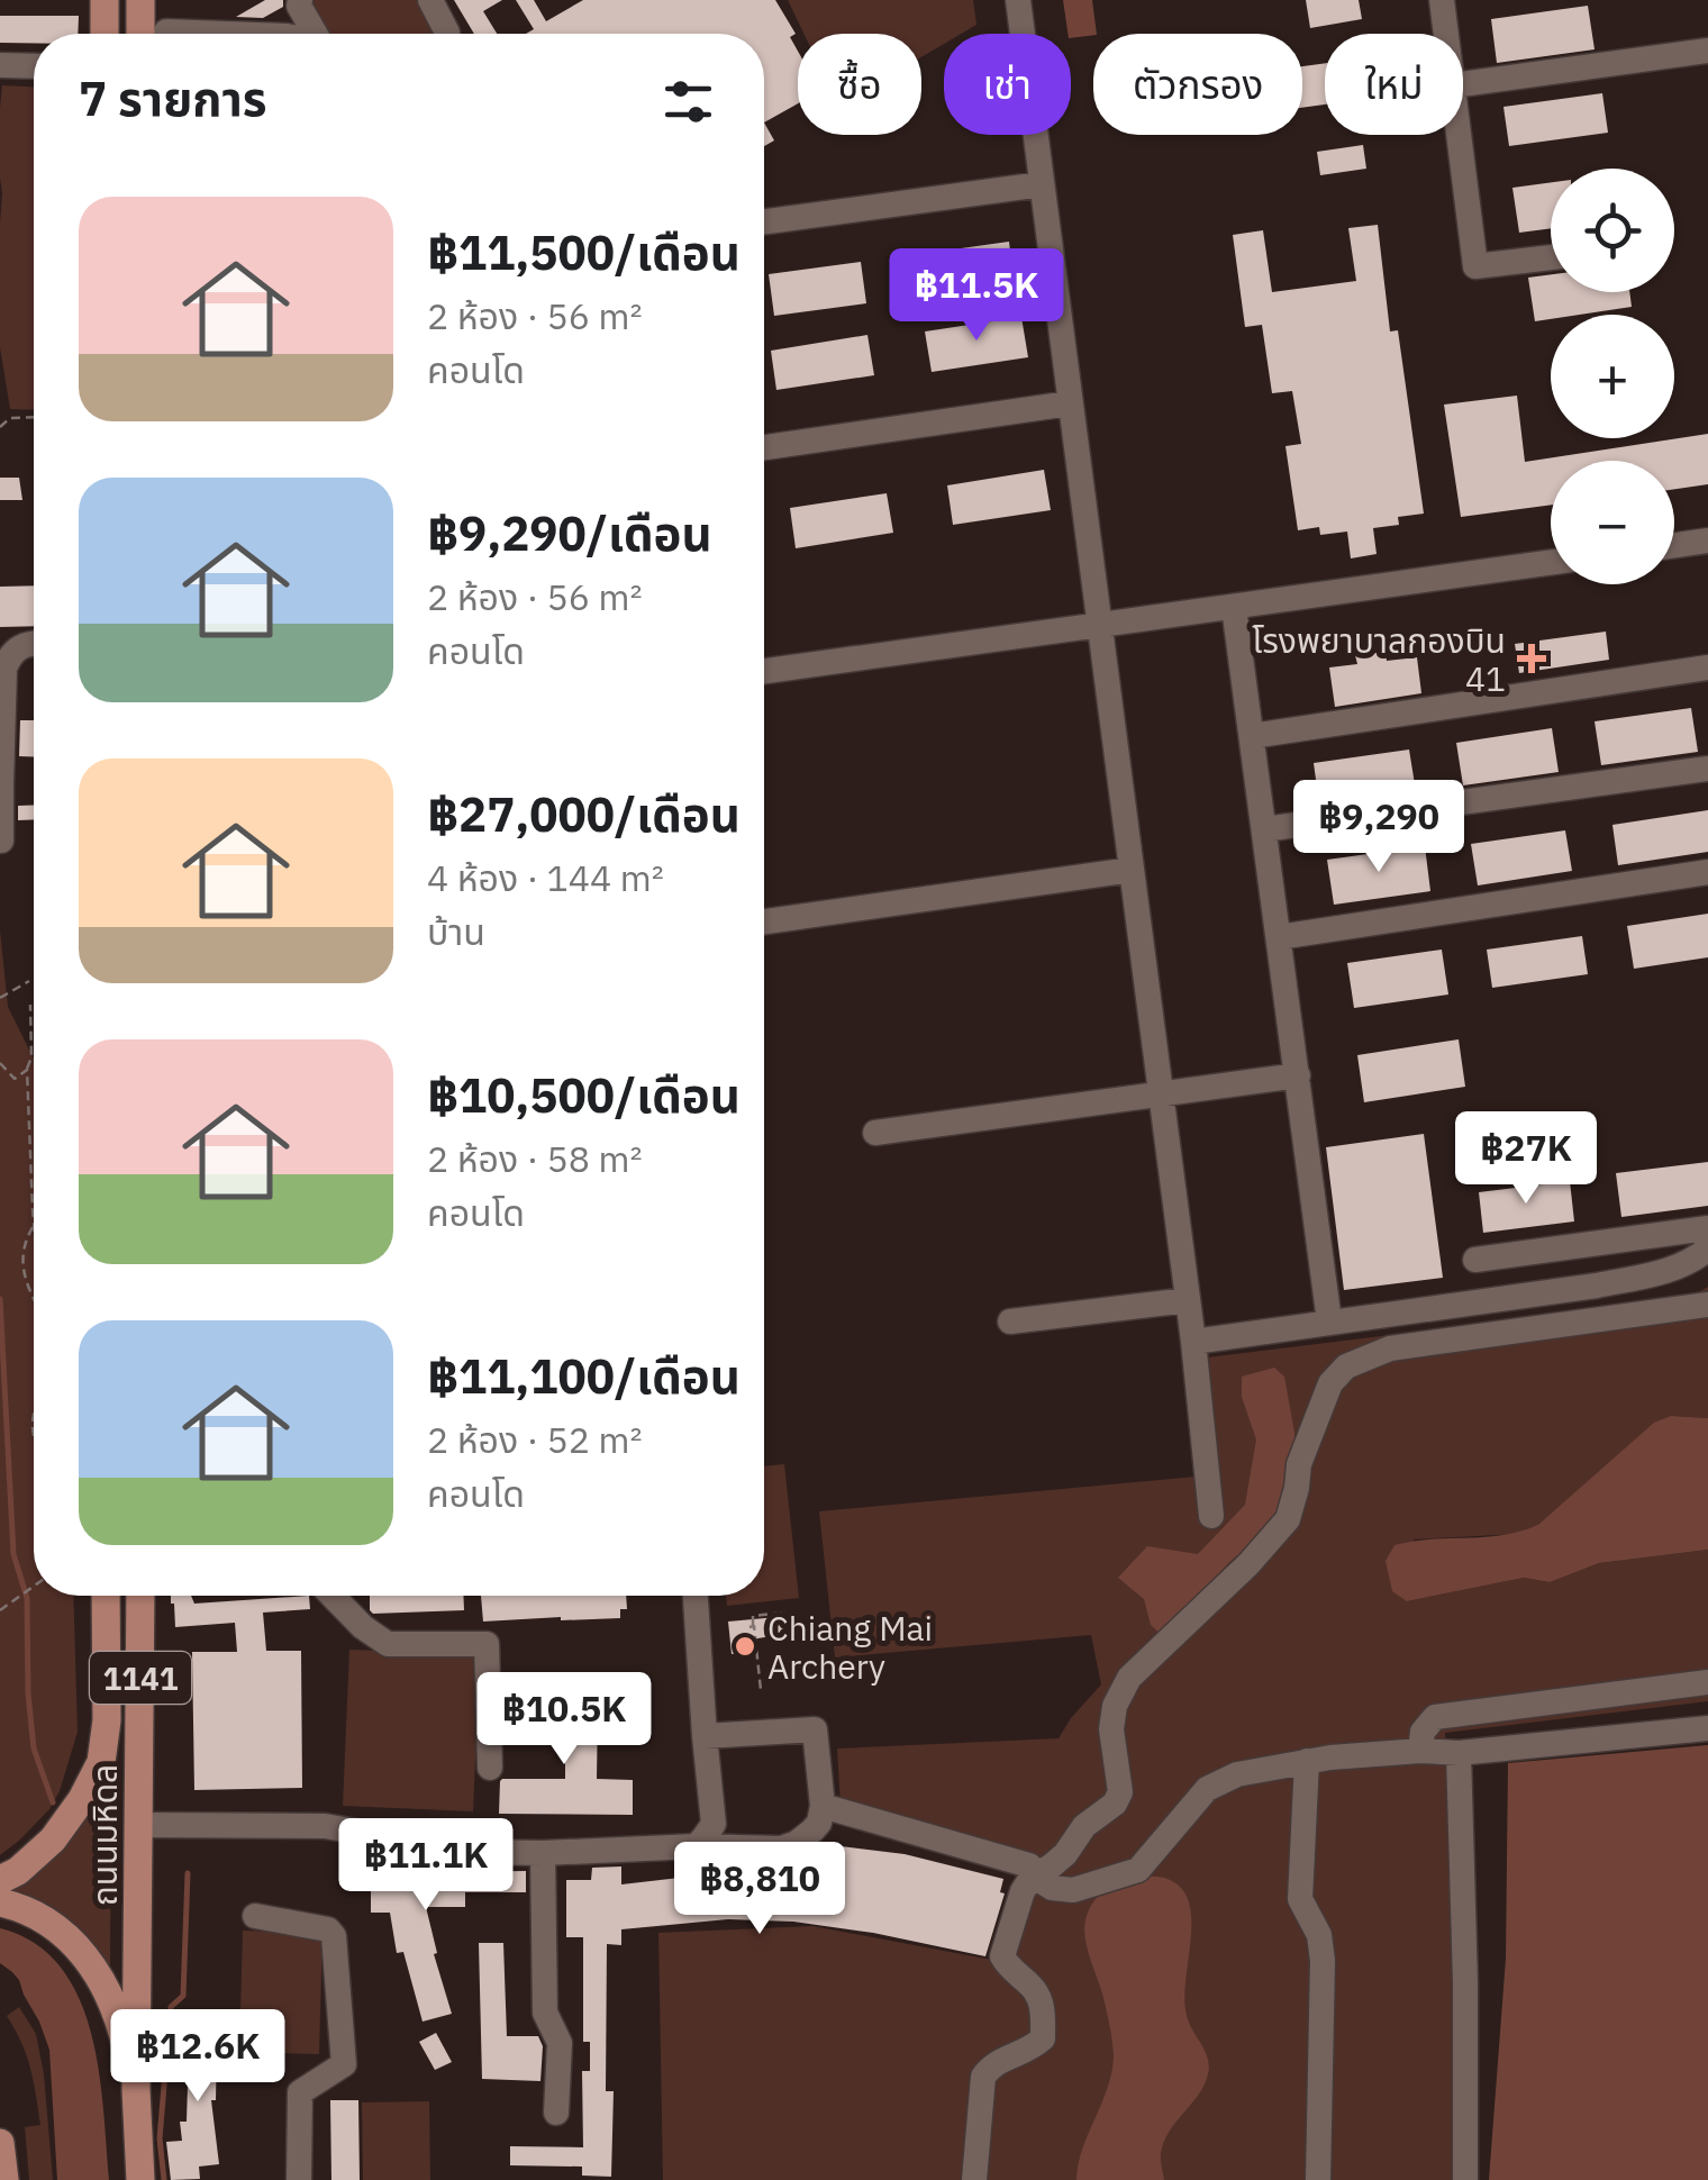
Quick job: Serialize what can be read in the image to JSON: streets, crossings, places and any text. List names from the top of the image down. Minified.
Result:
{"streets":{"main road":["1141","ถนนมหิดล"]},"places":{"health":["โรงพยาบาลกองบิน 41"],"other":["Chiang Mai Archery"]},"page":{"chip":["ซื้อ","เช่า","ตัวกรอง","ใหม่"],"heading":"7 รายการ","map_buttons":["+","−"],"list":[{"name":"฿11,500/เดือน","note":"2 ห้อง · 56 m² · คอนโด"},{"name":"฿9,290/เดือน","note":"2 ห้อง · 56 m² · คอนโด"},{"name":"฿27,000/เดือน","note":"4 ห้อง · 144 m² · บ้าน"},{"name":"฿10,500/เดือน","note":"2 ห้อง · 58 m² · คอนโด"},{"name":"฿11,100/เดือน","note":"2 ห้อง · 52 m² · คอนโด"}],"price":["฿11.5K","฿9,290","฿27K","฿10.5K","฿11.1K","฿8,810","฿12.6K"]}}
